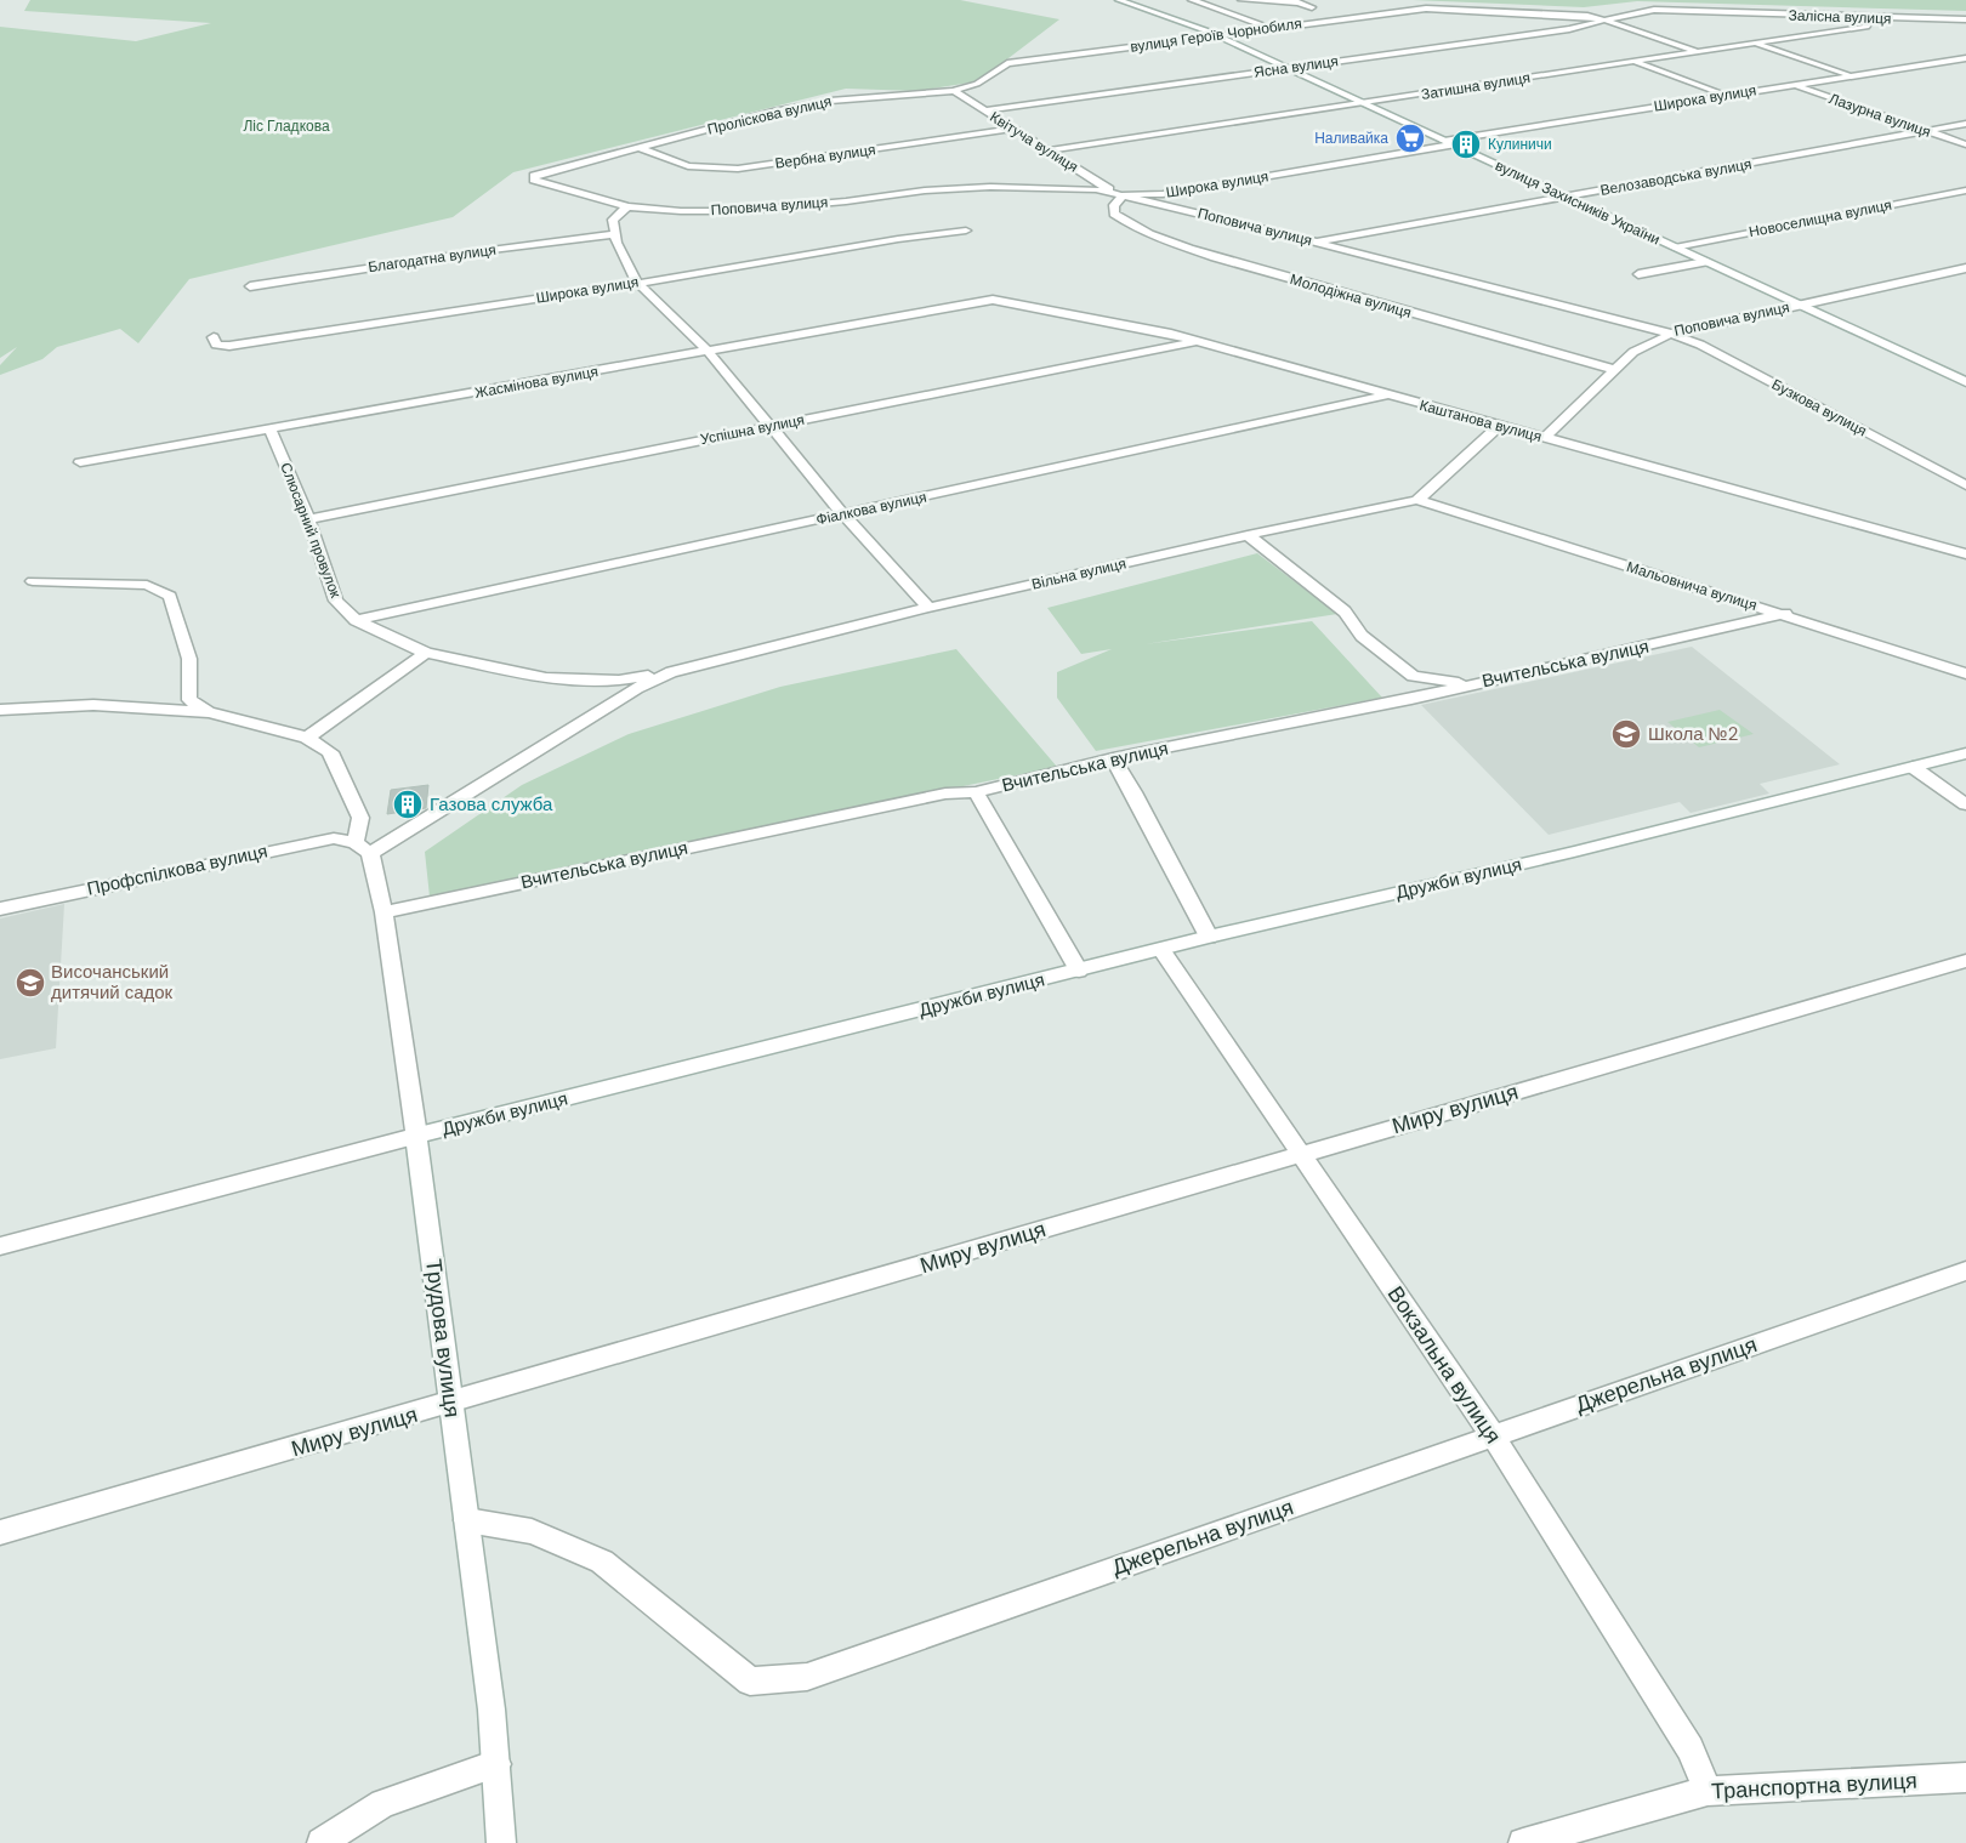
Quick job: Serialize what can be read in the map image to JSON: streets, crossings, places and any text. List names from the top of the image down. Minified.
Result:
{"streets":{"street":["Залісна вулиця","вулиця Героїв Чорнобиля","Ясна вулиця","Затишна вулиця","Широка вулиця","Проліскова вулиця","Лазурна вулиця","Квітуча вулиця","Вербна вулиця","Велозаводська вулиця","вулиця Захисників України","Поповича вулиця","Новоселищна вулиця","Благодатна вулиця","Молодіжна вулиця","Жасмінова вулиця","Бузкова вулиця","Каштанова вулиця","Успішна вулиця","Фіалкова вулиця","Слюсарний провулок","Вільна вулиця","Мальовнича вулиця","Вчительська вулиця","Профспілкова вулиця","Дружби вулиця","Миру вулиця","Трудова вулиця","Вокзальна вулиця","Джерельна вулиця","Транспортна вулиця"]},"crossings":[["Залісна вулиця","вулиця Героїв Чорнобиля"],["Залісна вулиця","Ясна вулиця"],["Залісна вулиця","Затишна вулиця"],["вулиця Героїв Чорнобиля","Ясна вулиця"],["вулиця Героїв Чорнобиля","Проліскова вулиця"],["вулиця Героїв Чорнобиля","вулиця Захисників України"],["Ясна вулиця","Квітуча вулиця"],["Ясна вулиця","вулиця Захисників України"],["Затишна вулиця","Квітуча вулиця"],["Затишна вулиця","вулиця Захисників України"],["Широка вулиця","Лазурна вулиця"],["Широка вулиця","вулиця Захисників України"],["Широка вулиця","Поповича вулиця"],["Широка вулиця","Молодіжна вулиця"],["Проліскова вулиця","Квітуча вулиця"],["Проліскова вулиця","Вербна вулиця"],["Проліскова вулиця","Поповича вулиця"],["Лазурна вулиця","Велозаводська вулиця"],["Квітуча вулиця","Вербна вулиця"],["Квітуча вулиця","Поповича вулиця"],["Велозаводська вулиця","вулиця Захисників України"],["Велозаводська вулиця","Поповича вулиця"],["вулиця Захисників України","Поповича вулиця"],["вулиця Захисників України","Новоселищна вулиця"],["Поповича вулиця","Молодіжна вулиця"],["Поповича вулиця","Бузкова вулиця"],["Жасмінова вулиця","Каштанова вулиця"],["Жасмінова вулиця","Слюсарний провулок"],["Каштанова вулиця","Успішна вулиця"],["Каштанова вулиця","Фіалкова вулиця"],["Успішна вулиця","Слюсарний провулок"],["Фіалкова вулиця","Слюсарний провулок"],["Слюсарний провулок","Вільна вулиця"],["Вільна вулиця","Мальовнича вулиця"],["Вільна вулиця","Профспілкова вулиця"],["Вільна вулиця","Трудова вулиця"],["Мальовнича вулиця","Вчительська вулиця"],["Вчительська вулиця","Трудова вулиця"],["Профспілкова вулиця","Трудова вулиця"],["Дружби вулиця","Трудова вулиця"],["Дружби вулиця","Вокзальна вулиця"],["Миру вулиця","Трудова вулиця"],["Миру вулиця","Вокзальна вулиця"],["Трудова вулиця","Джерельна вулиця"],["Вокзальна вулиця","Джерельна вулиця"],["Вокзальна вулиця","Транспортна вулиця"]],"parks":["Ліс Гладкова"],"places":{"supermarket":["Наливайка"],"building":["Кулиничи","Газова служба"],"school or university":["Школа №2","Височанський дитячий садок"]}}
